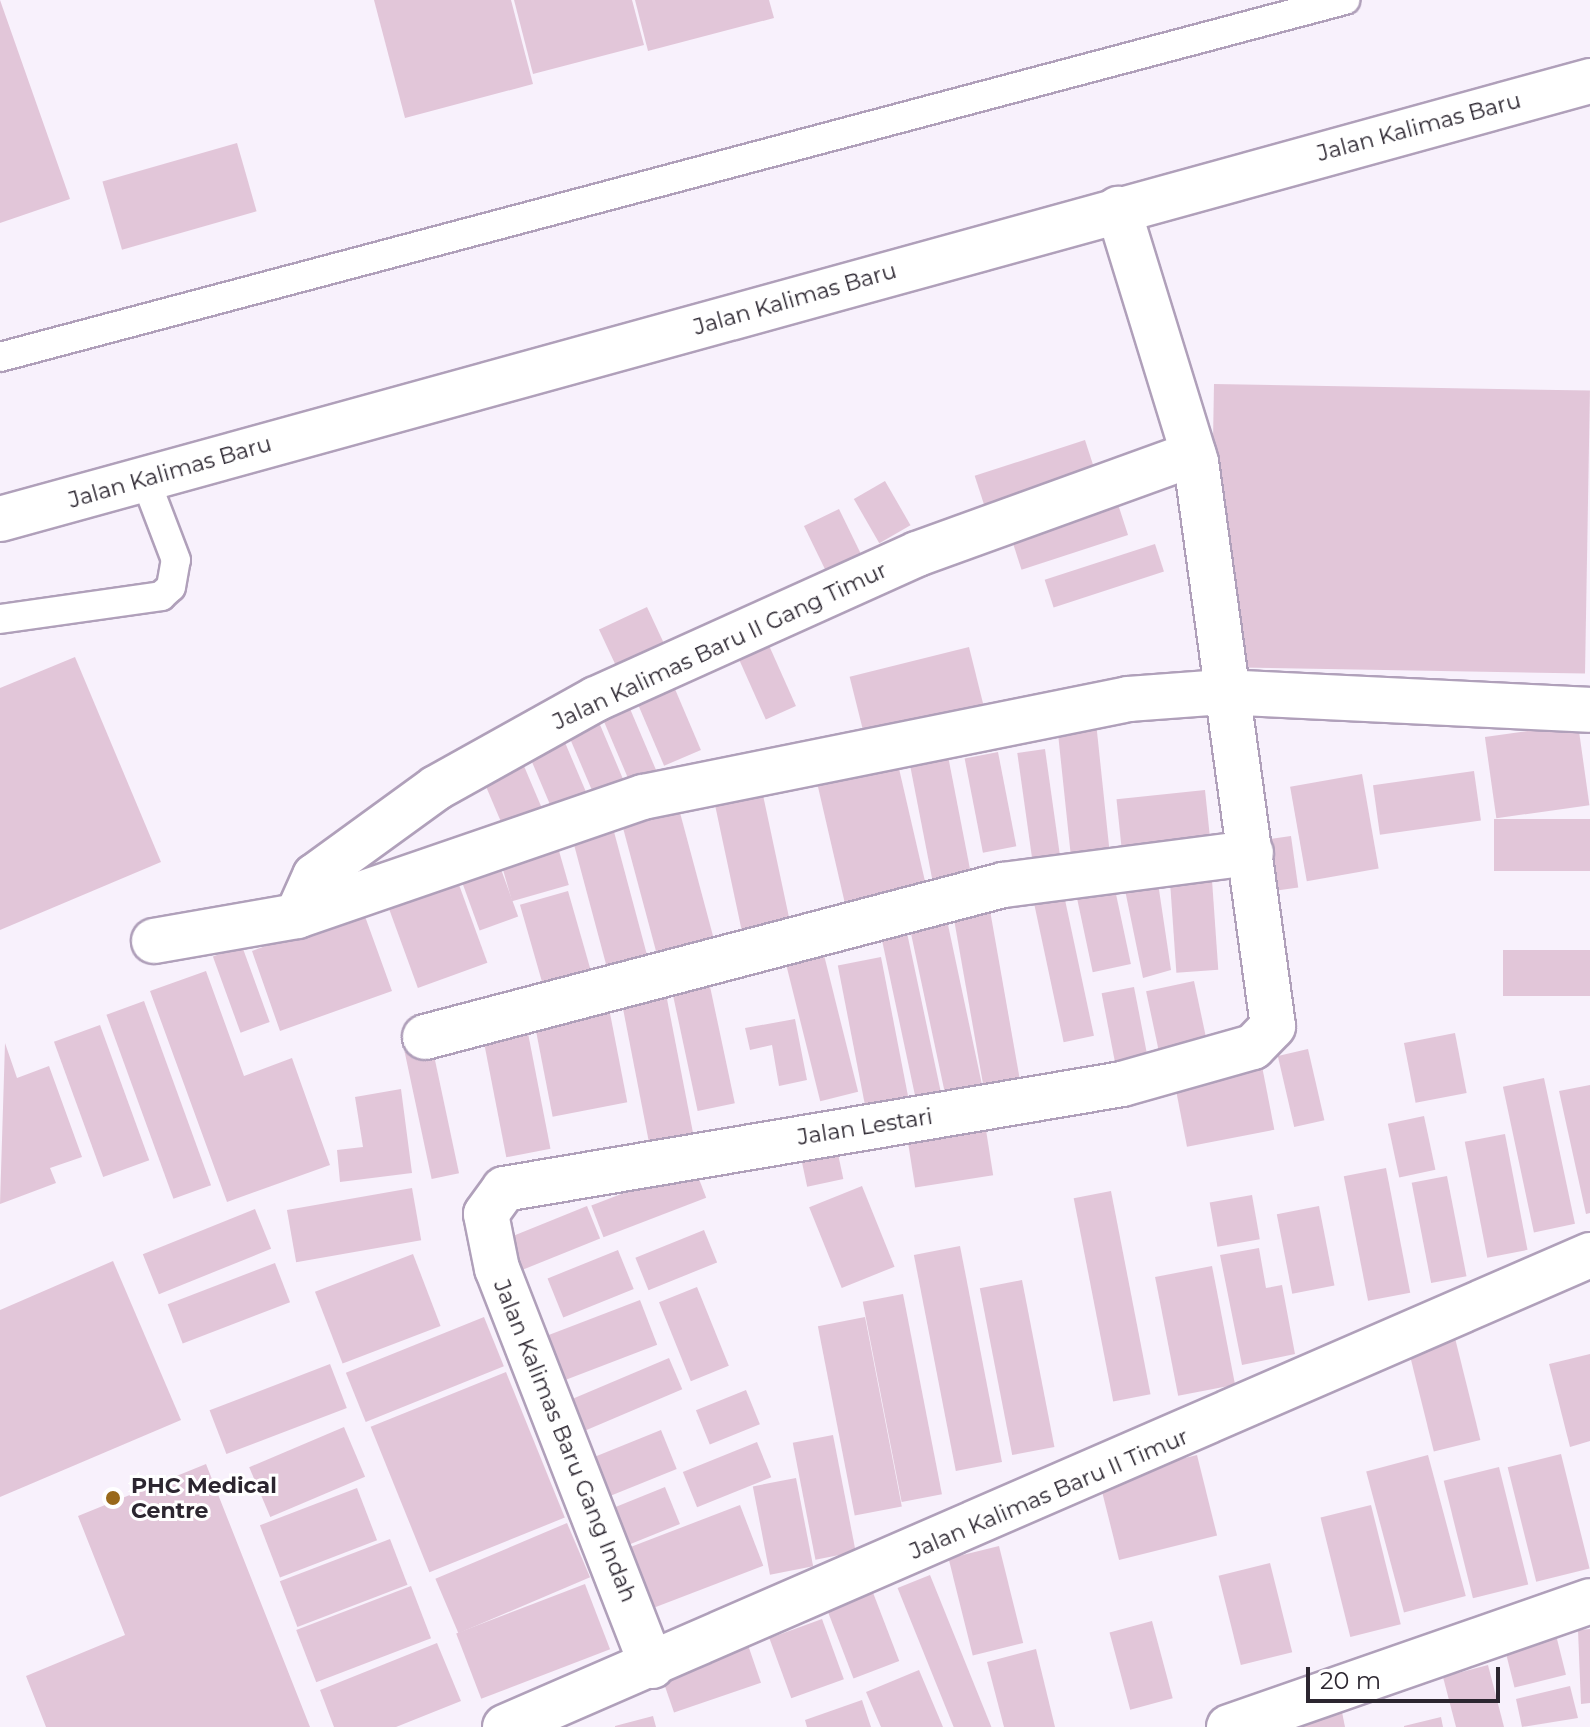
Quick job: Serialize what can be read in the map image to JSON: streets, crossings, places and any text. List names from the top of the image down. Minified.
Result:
{"streets":{"street":["Jalan Kalimas Baru","Jalan Kalimas Baru II Gang Timur","Jalan Lestari","Jalan Kalimas Baru Gang Indah","Jalan Kalimas Baru II Timur"]},"crossings":[["Jalan Lestari","Jalan Kalimas Baru Gang Indah"],["Jalan Kalimas Baru Gang Indah","Jalan Kalimas Baru II Timur"]],"places":["PHC Medical Centre"],"scale_bar":"20 m"}
